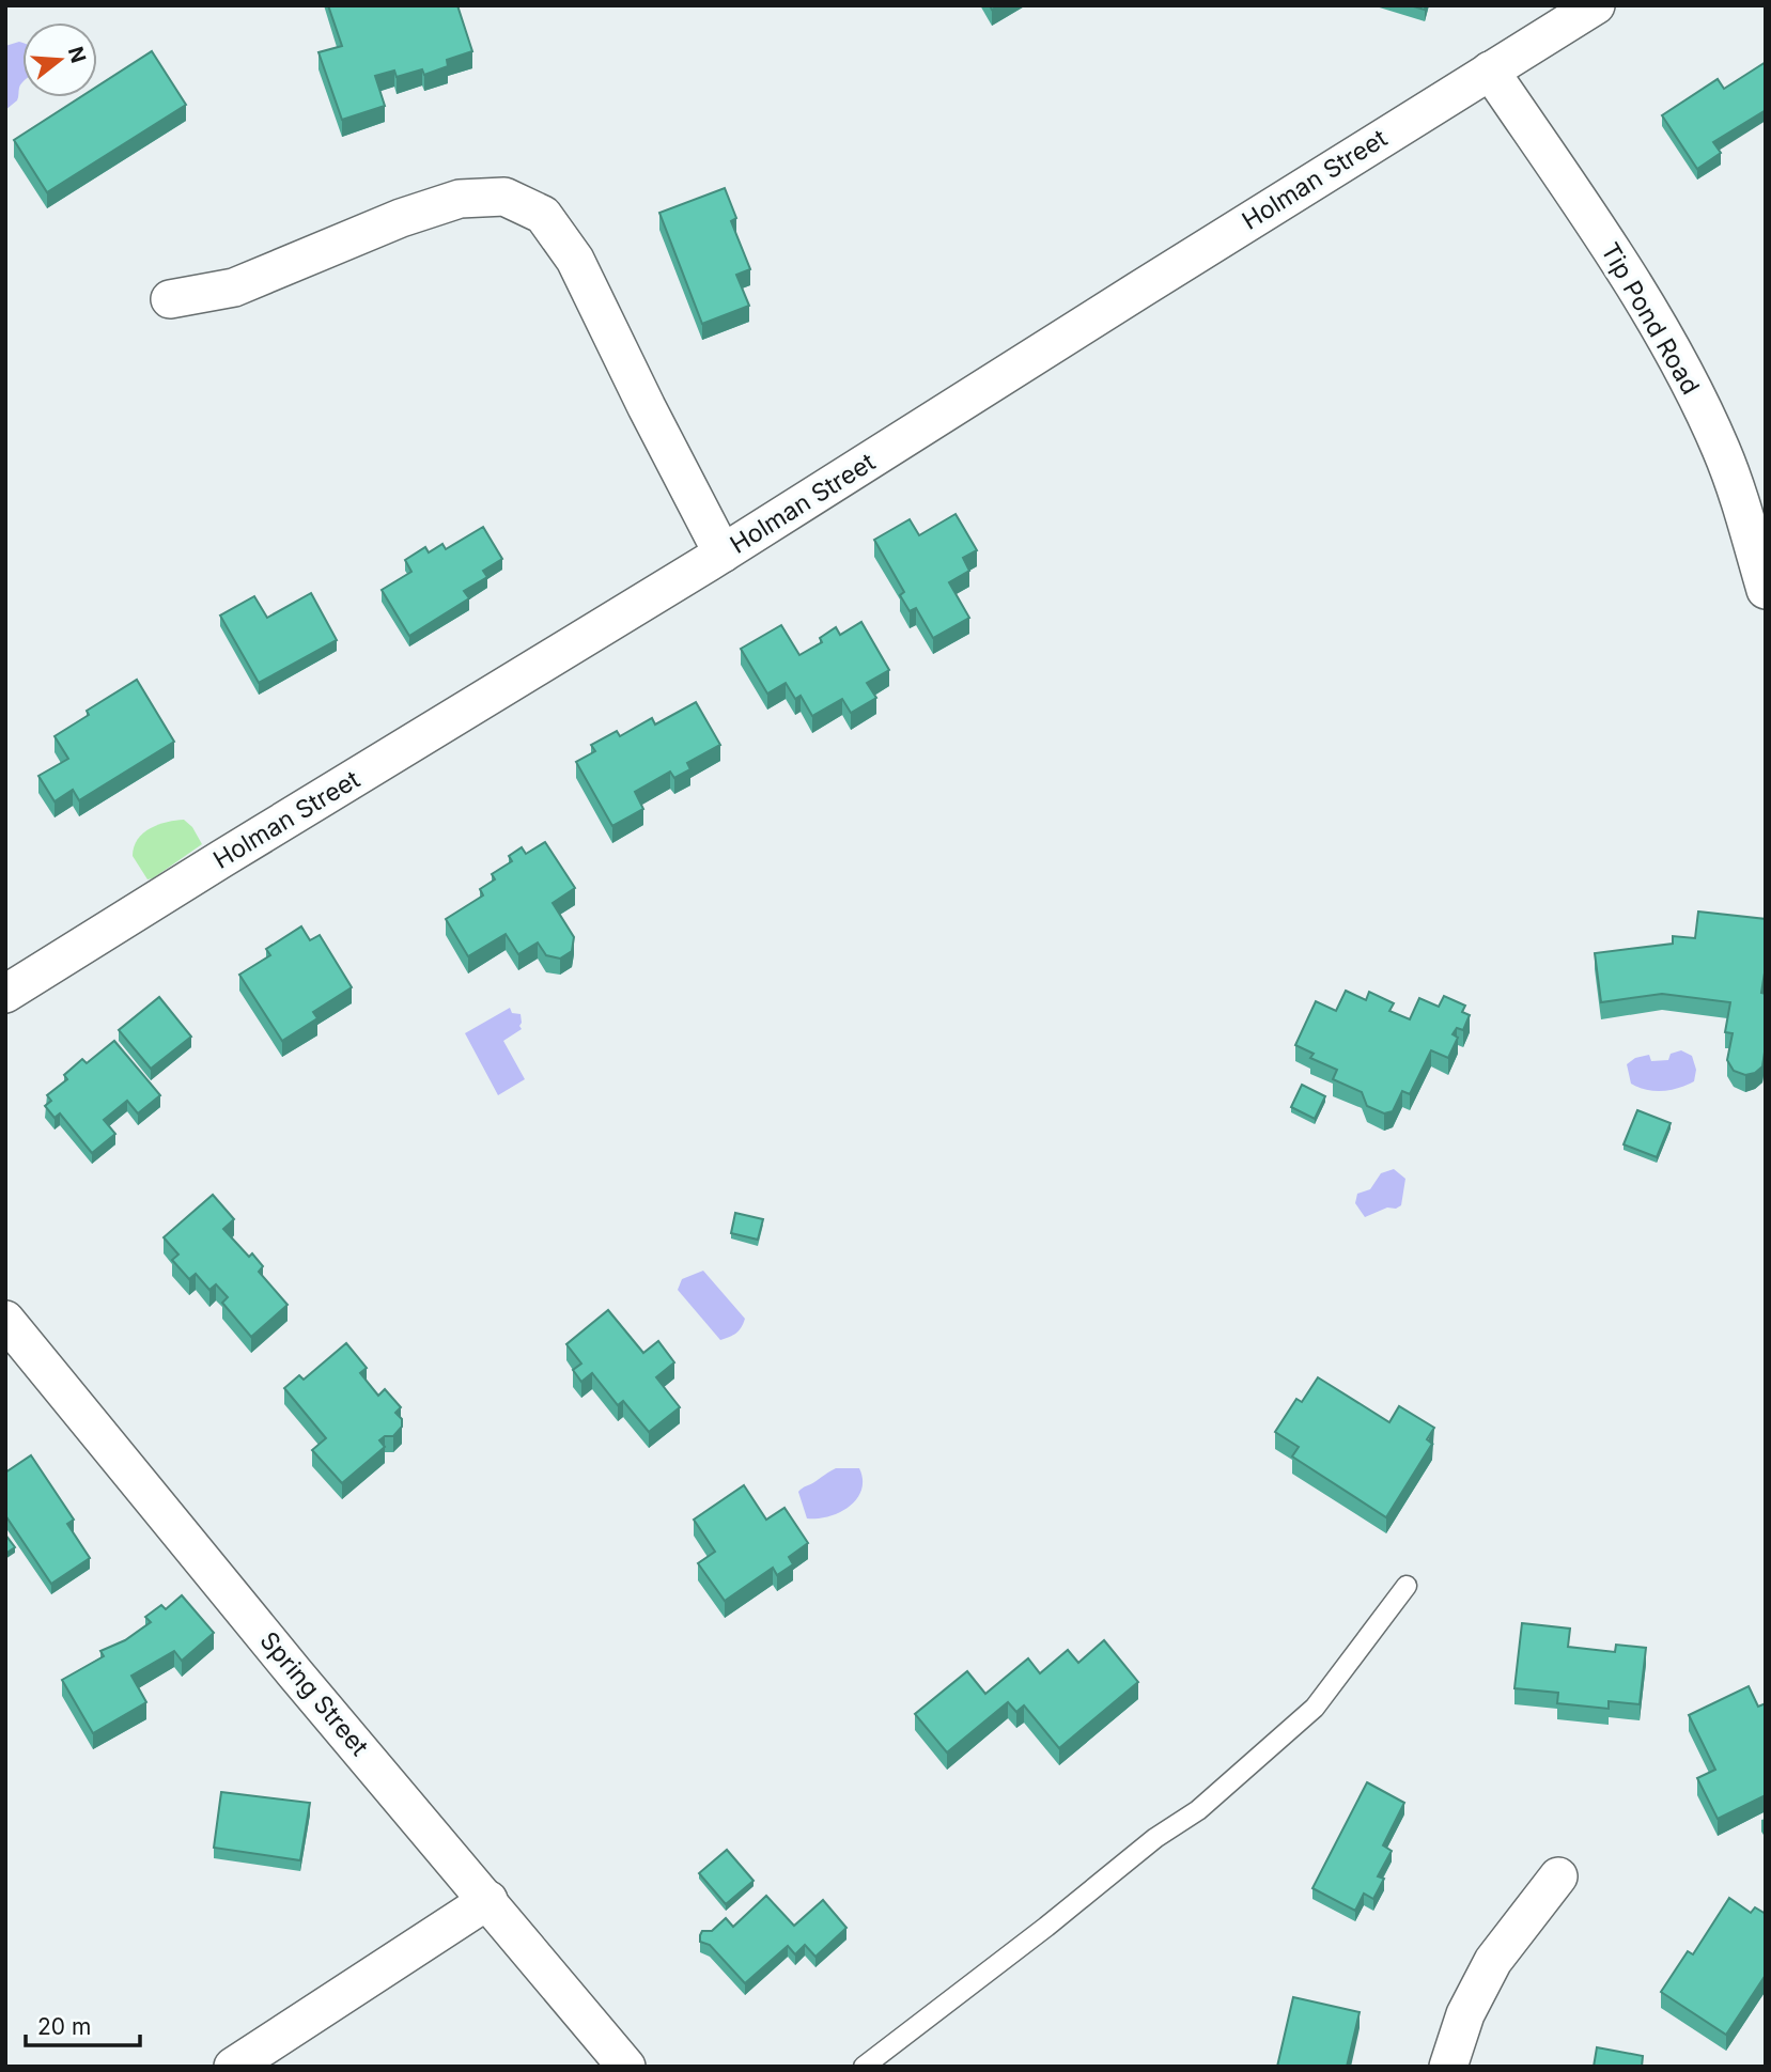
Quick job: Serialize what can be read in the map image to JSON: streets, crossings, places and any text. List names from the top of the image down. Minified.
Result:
{"streets":{"street":["Holman Street","Tip Pond Road","Spring Street"]},"crossings":[["Holman Street","Tip Pond Road"]],"scale_bar":"20 m","north":"right"}
